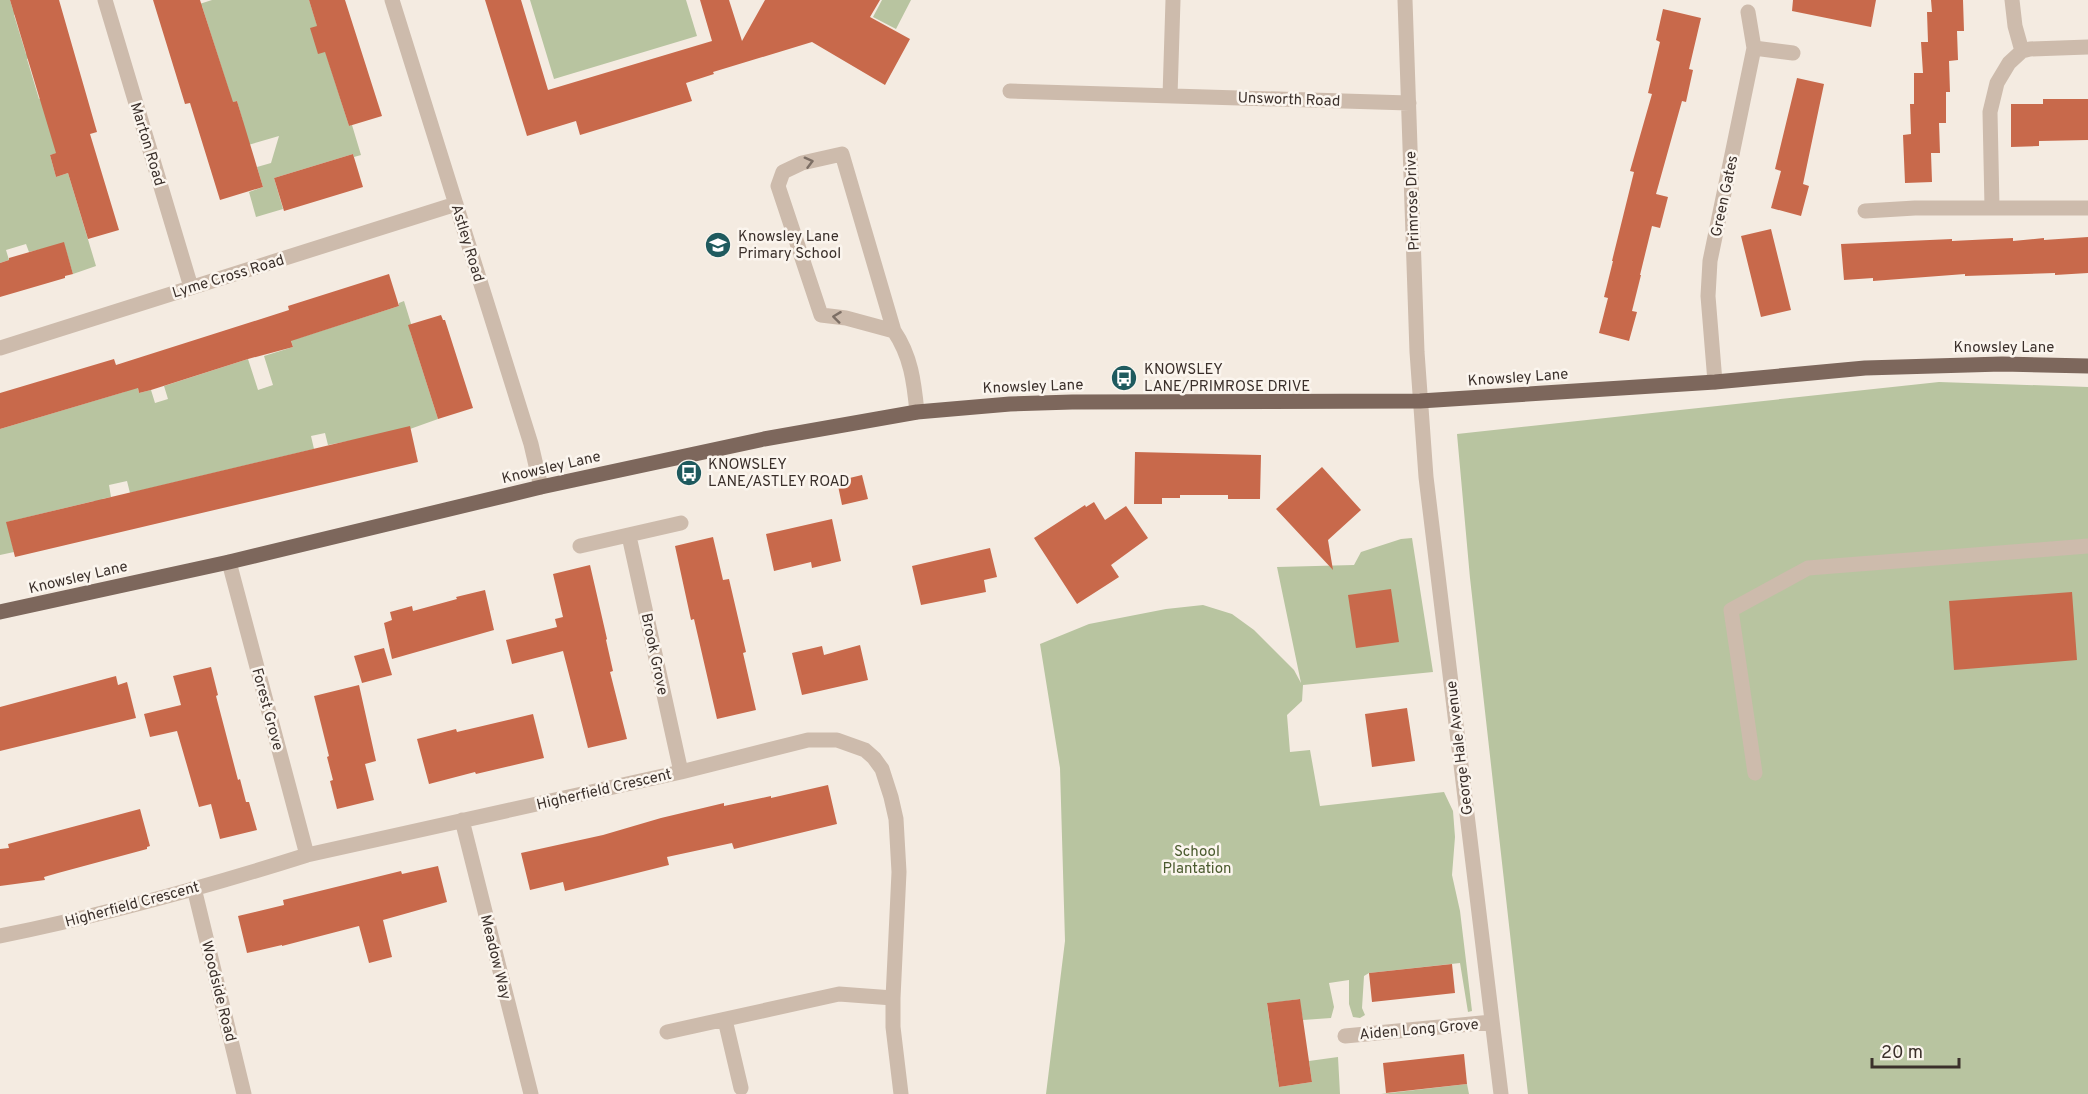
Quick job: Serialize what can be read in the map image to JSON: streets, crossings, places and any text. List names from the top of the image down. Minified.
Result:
{"streets":{"main road":["Knowsley Lane"],"street":["Unsworth Road","Marton Road","Green Gates","Primrose Drive","Astley Road","Lyme Cross Road","Brook Grove","Forest Grove","George Hale Avenue","Higherfield Crescent","Meadow Way","Woodside Road","Aiden Long Grove"]},"crossings":[["Unsworth Road","Primrose Drive"],["Marton Road","Lyme Cross Road"],["Green Gates","Knowsley Lane"],["Primrose Drive","Knowsley Lane"],["Primrose Drive","George Hale Avenue"],["Astley Road","Lyme Cross Road"],["Astley Road","Knowsley Lane"],["Knowsley Lane","Forest Grove"],["Knowsley Lane","George Hale Avenue"],["Brook Grove","Higherfield Crescent"],["Forest Grove","Higherfield Crescent"],["George Hale Avenue","Aiden Long Grove"],["Higherfield Crescent","Meadow Way"],["Higherfield Crescent","Woodside Road"]],"parks":["School Plantation"],"places":{"school or university":["Knowsley Lane Primary School"],"bus stop":["KNOWSLEY LANE/PRIMROSE DRIVE","KNOWSLEY LANE/ASTLEY ROAD"]},"scale_bar":"20 m"}
